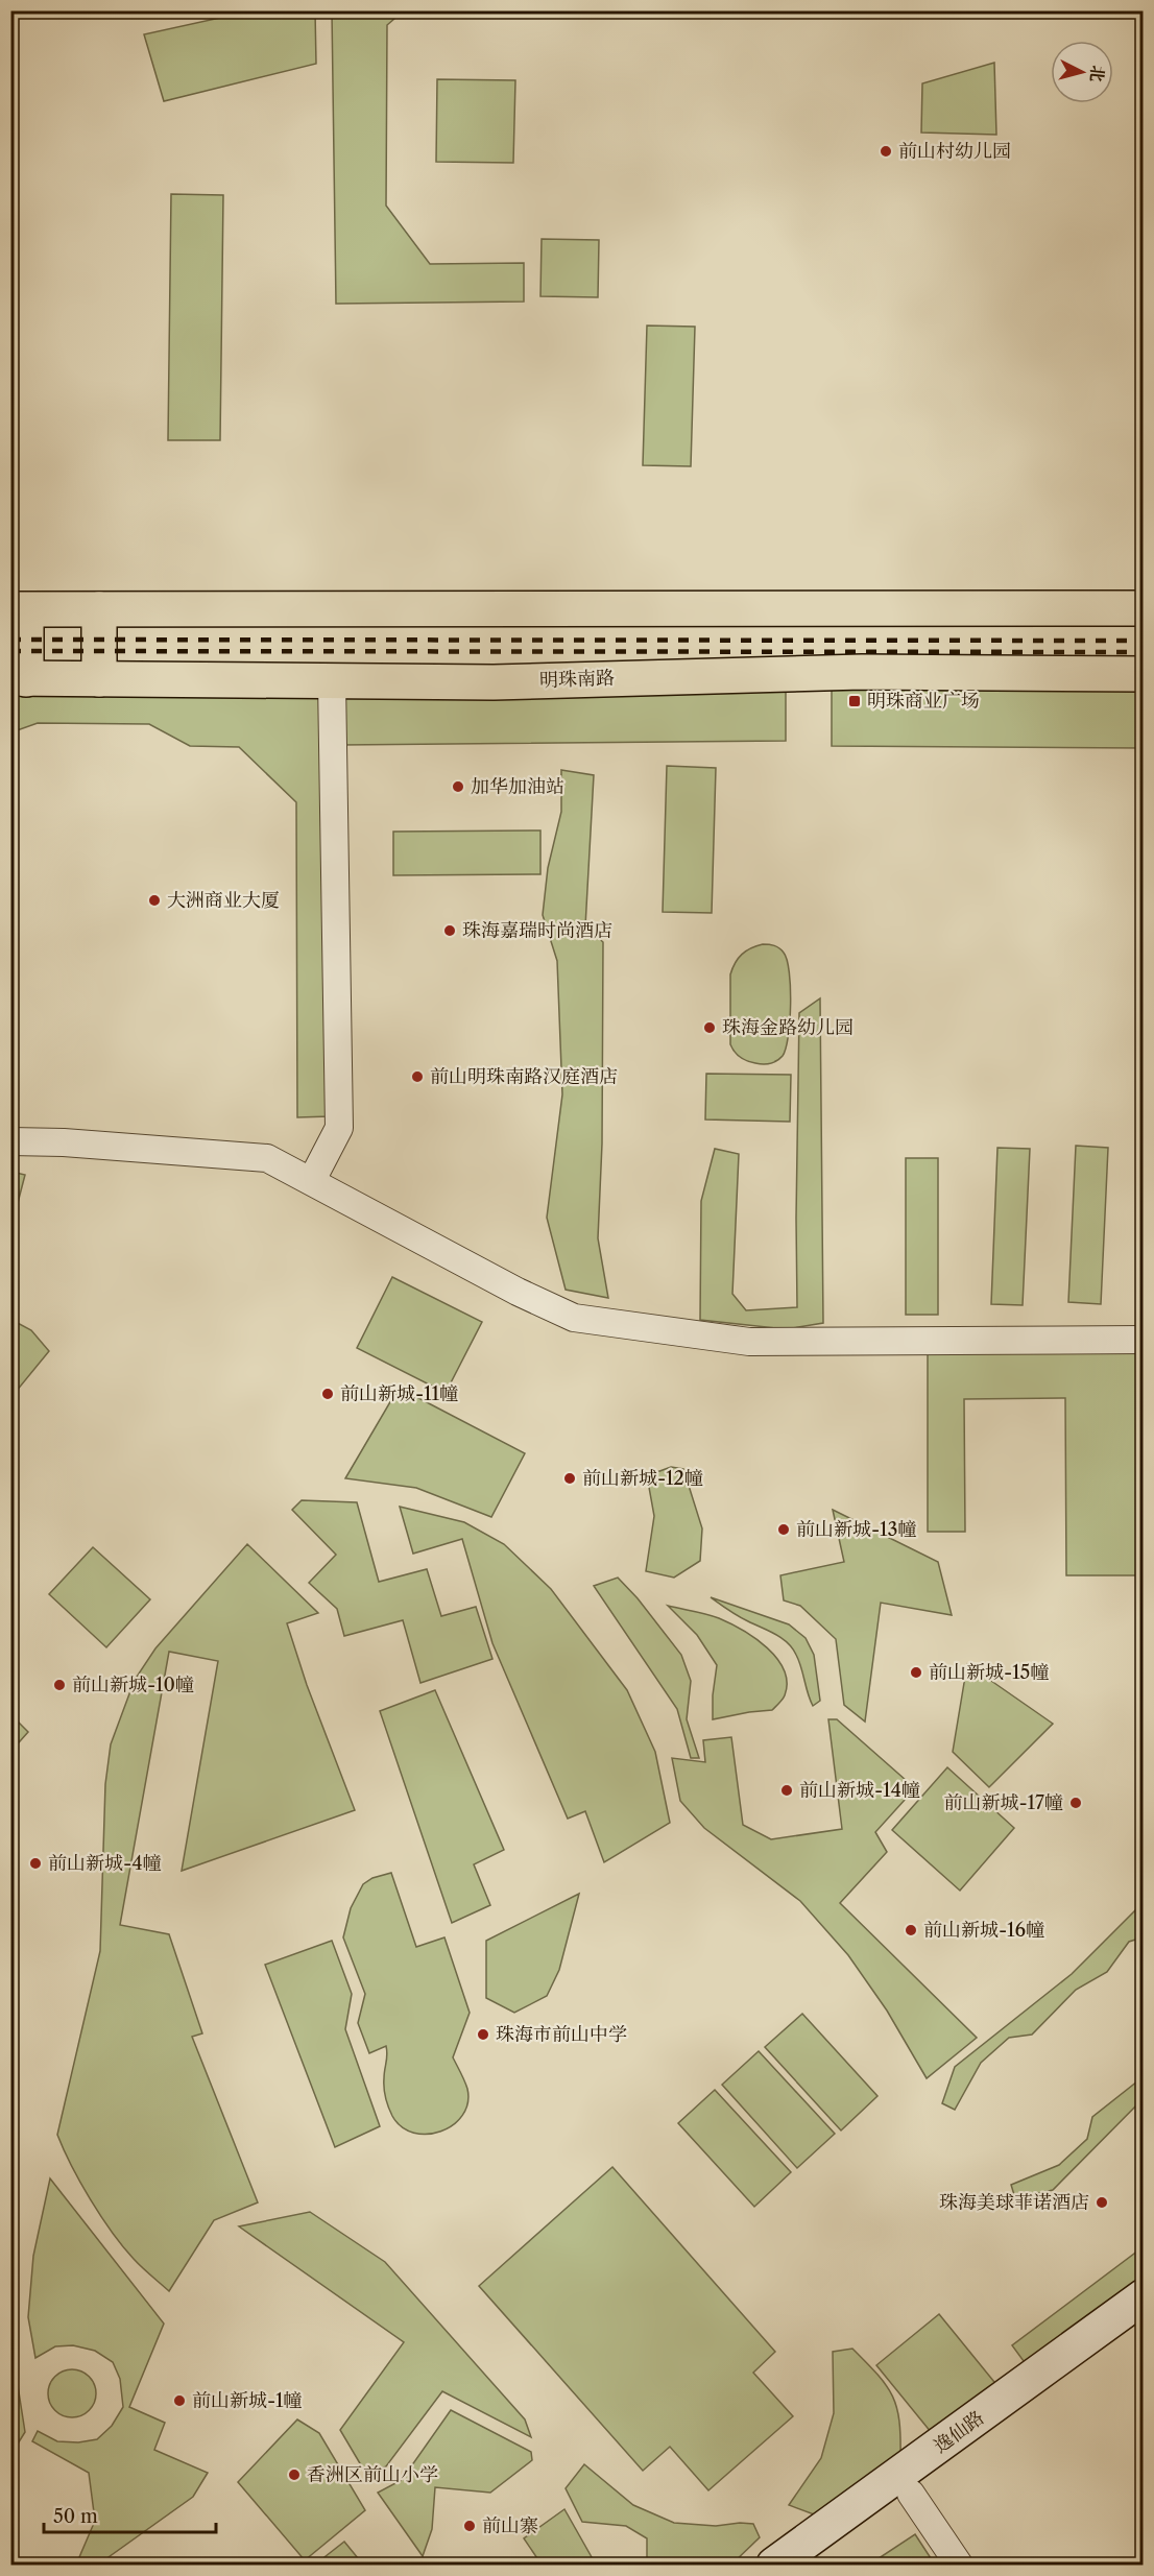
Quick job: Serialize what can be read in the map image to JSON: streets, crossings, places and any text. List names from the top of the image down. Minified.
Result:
{"streets":{"highway":["明珠南路"],"main road":["逸仙路"]},"places":{"other":["前山村幼儿园","加华加油站","大洲商业大厦","珠海嘉瑞时尚酒店","珠海金路幼儿园","前山明珠南路汉庭酒店","前山新城-11幢","前山新城-12幢","前山新城-13幢","前山新城-15幢","前山新城-10幢","前山新城-14幢","前山新城-17幢","前山新城-4幢","前山新城-16幢","珠海市前山中学","珠海美球菲诺酒店","前山新城-1幢","香洲区前山小学","前山寨"],"transit":["明珠商业广场"]},"scale_bar":"50 m","north":"right"}
